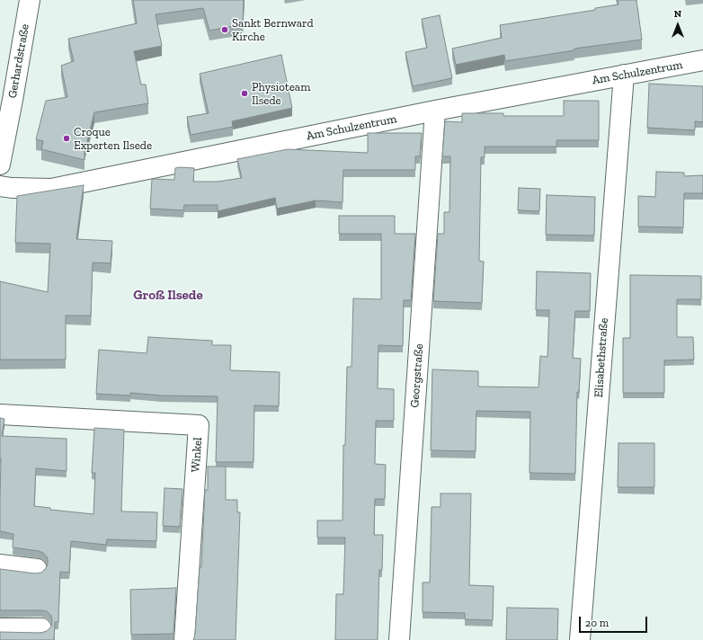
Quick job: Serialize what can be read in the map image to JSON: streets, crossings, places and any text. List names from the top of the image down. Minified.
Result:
{"streets":{"street":["Gerhardstraße","Am Schulzentrum","Elisabethstraße","Georgstraße","Winkel"]},"crossings":[["Am Schulzentrum","Elisabethstraße"],["Am Schulzentrum","Georgstraße"]],"districts":["Groß Ilsede"],"places":["Sankt Bernward Kirche","Physioteam Ilsede","Croque Experten Ilsede"],"scale_bar":"20 m","north":"top"}
